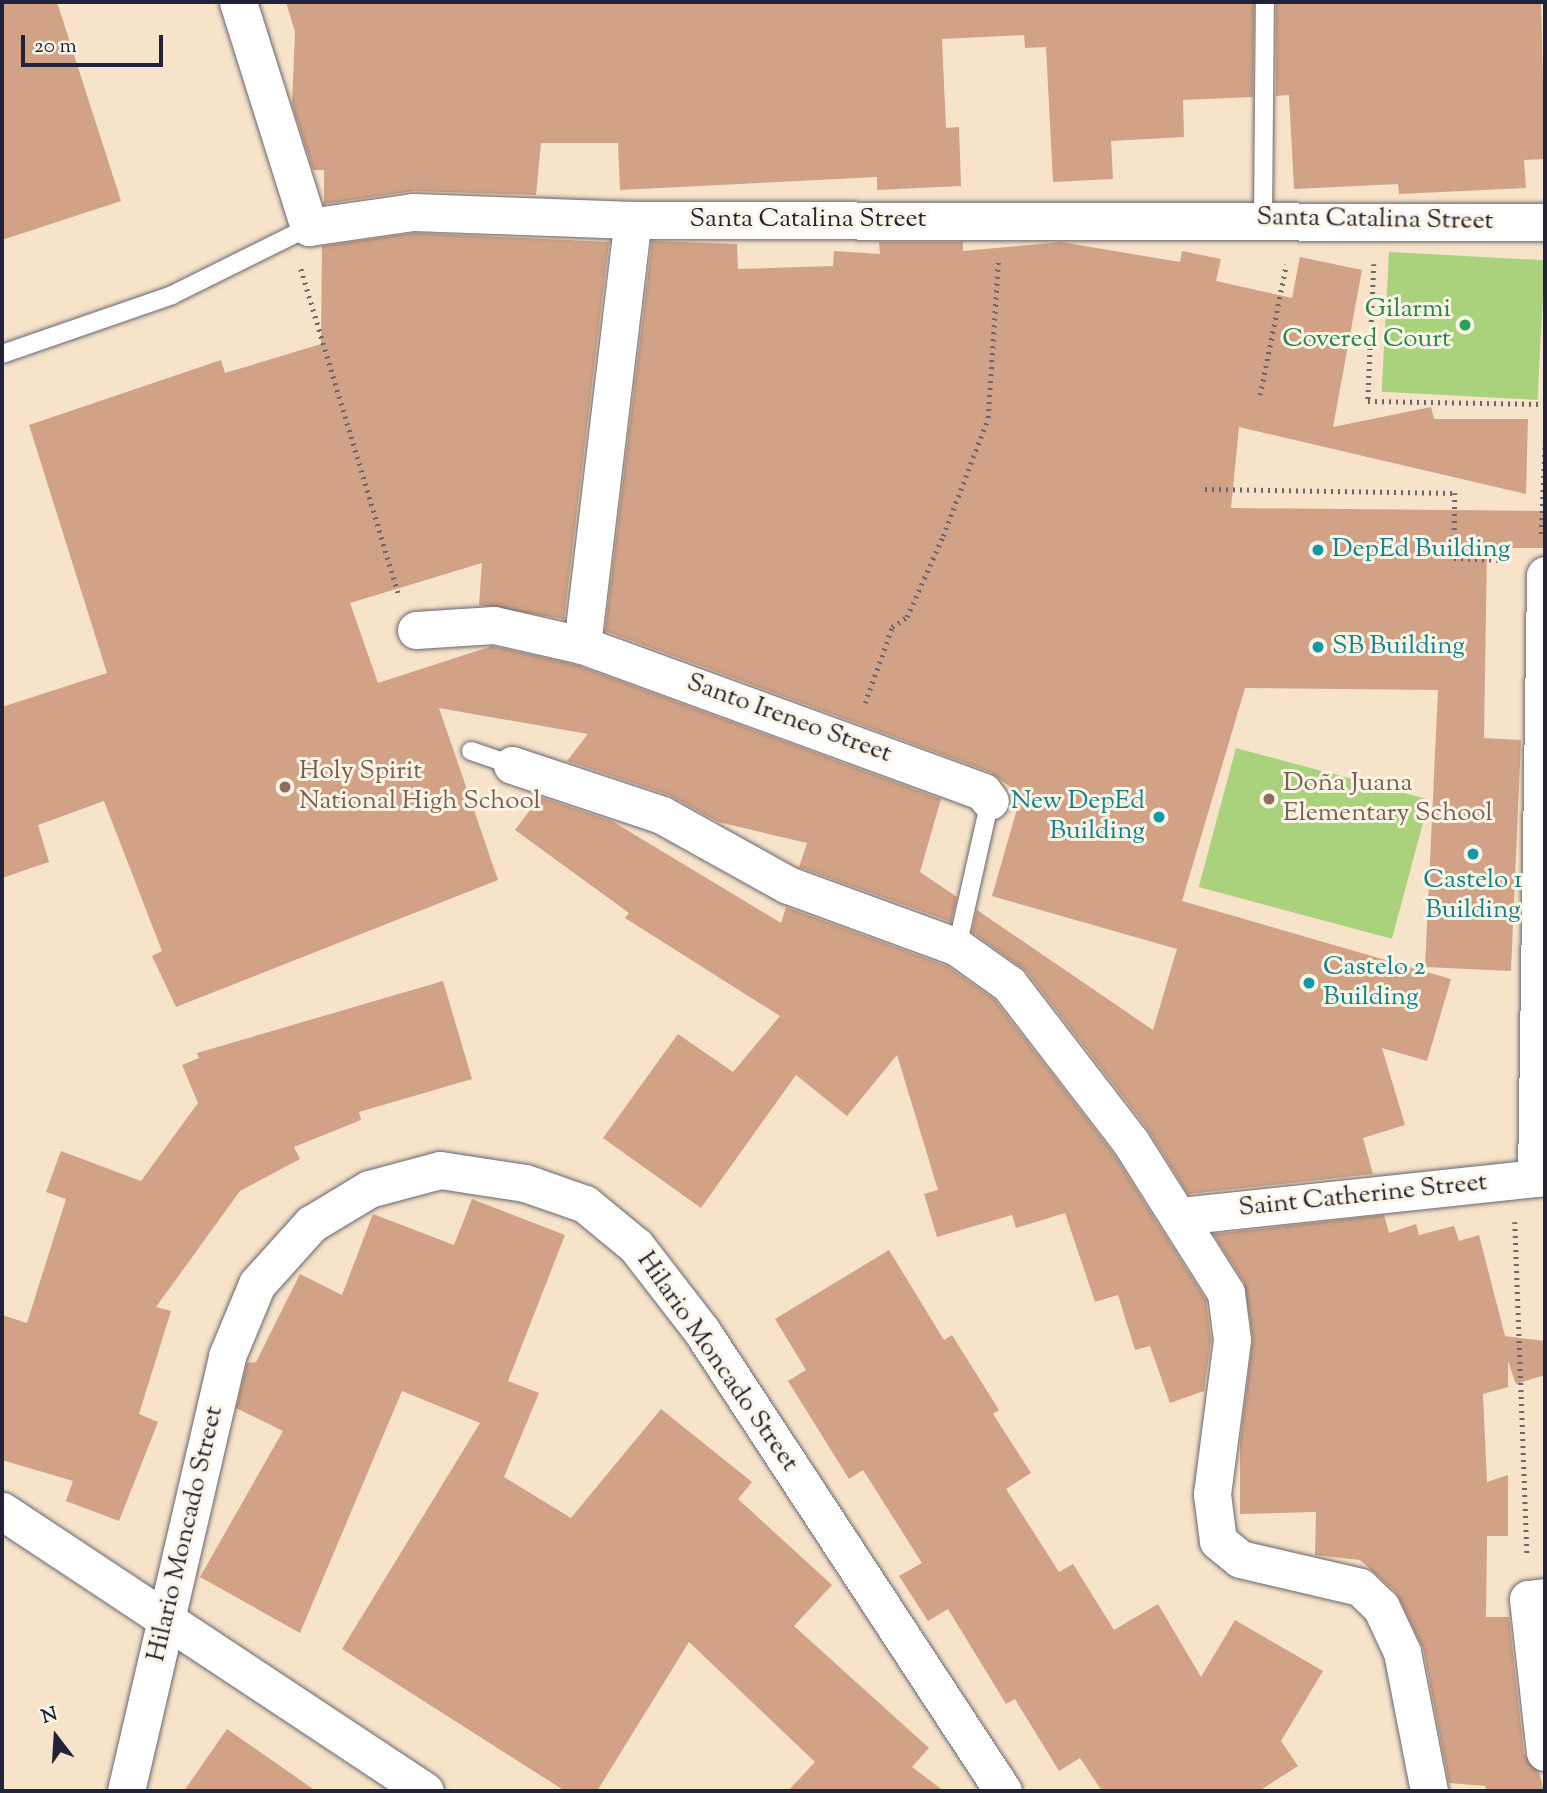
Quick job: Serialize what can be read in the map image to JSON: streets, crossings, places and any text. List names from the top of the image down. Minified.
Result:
{"streets":{"street":["Santa Catalina Street","Santo Ireneo Street","Saint Catherine Street","Hilario Moncado Street"]},"places":["Gilarmi Covered Court","DepEd Building","SB Building","Holy Spirit National High School","Doña Juana Elementary School","New DepEd Building","Castelo 1 Building","Castelo 2 Building"],"scale_bar":"20 m","north":"top"}
